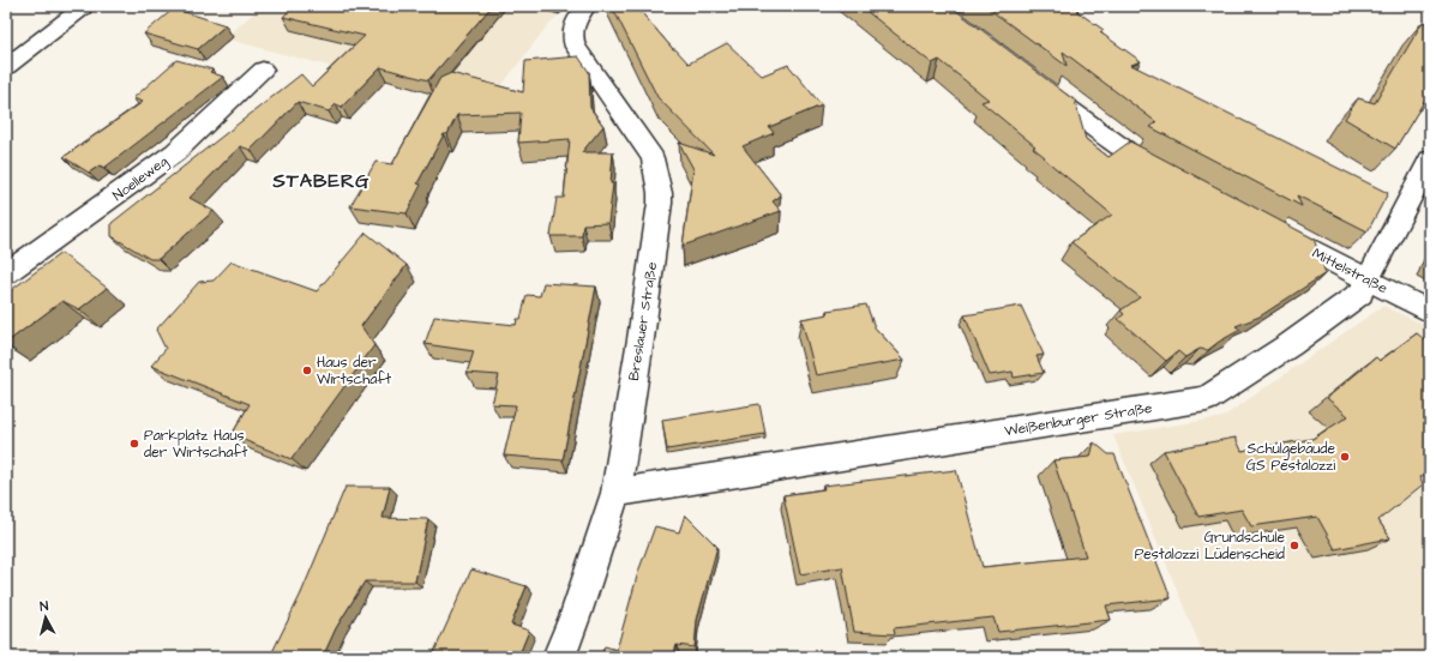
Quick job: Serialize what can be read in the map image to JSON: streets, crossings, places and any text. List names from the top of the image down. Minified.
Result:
{"streets":{"street":["Noelleweg","Mittelstraße","Breslauer Straße","Weißenburger Straße"]},"crossings":[["Mittelstraße","Weißenburger Straße"],["Breslauer Straße","Weißenburger Straße"]],"districts":["STABERG"],"places":["Haus der Wirtschaft","Parkplatz Haus der Wirtschaft","Schulgebäude GS Pestalozzi","Grundschule Pestalozzi Lüdenscheid"],"north":"top"}
